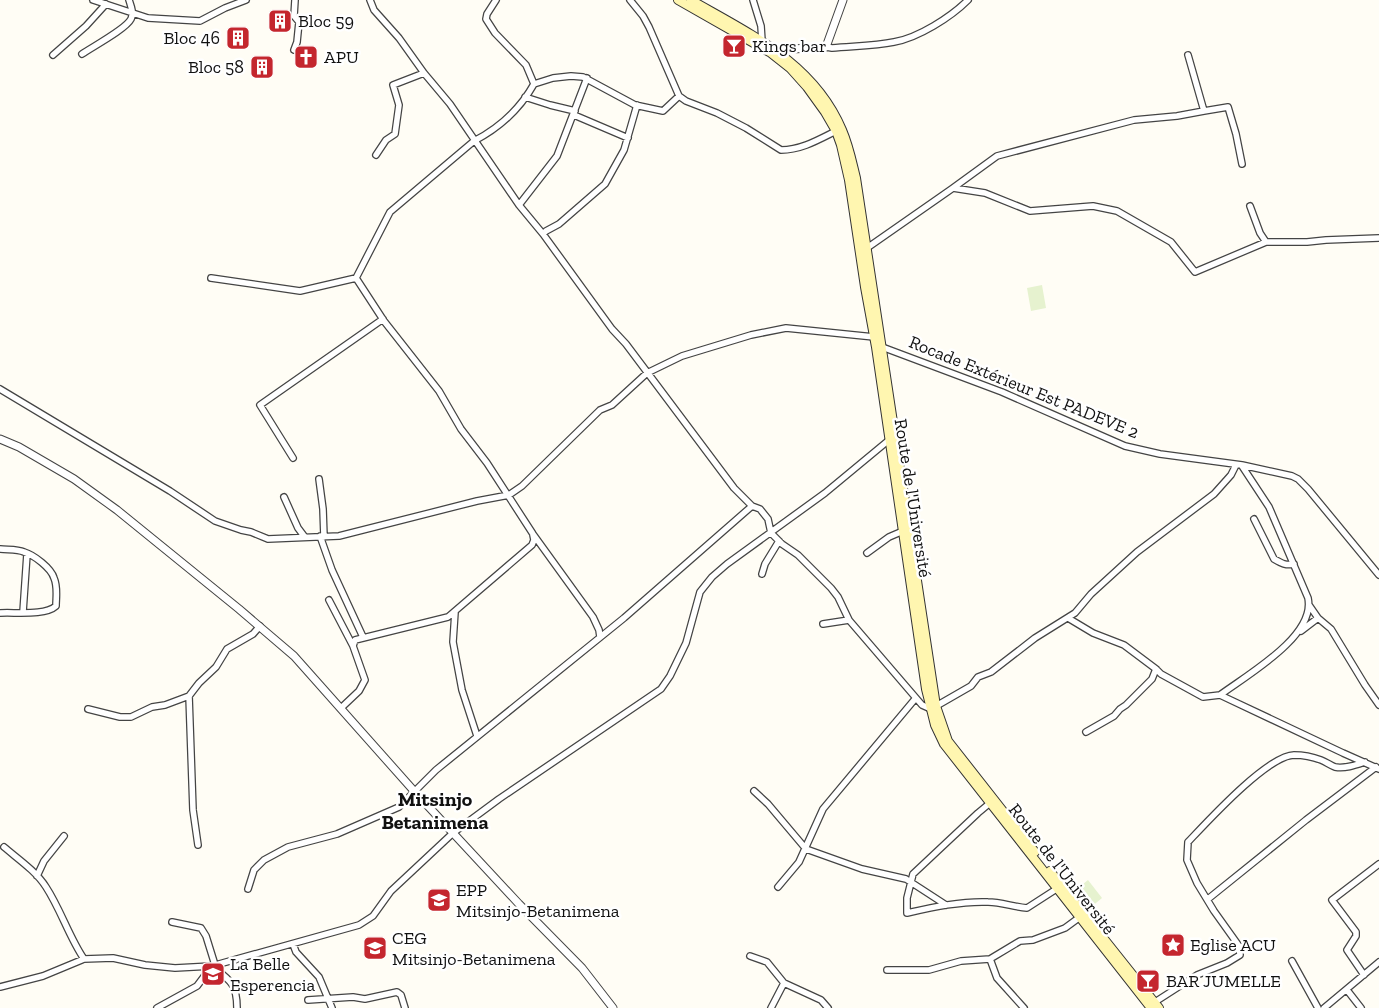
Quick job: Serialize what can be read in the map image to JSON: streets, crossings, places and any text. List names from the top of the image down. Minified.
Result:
{"streets":{"main road":["Route de l'Université"],"street":["Rocade Extérieur Est PADEVE 2"]},"crossings":[["Rocade Extérieur Est PADEVE 2","Route de l'Université"]],"districts":["Mitsinjo Betanimena"],"places":{"building":["Bloc 59","Bloc 46","Bloc 58"],"bar":["Kings bar","BAR JUMELLE"],"church":["APU"],"school or university":["EPP Mitsinjo-Betanimena","CEG Mitsinjo-Betanimena","La Belle Esperencia"],"place":["Eglise ACU"]}}
